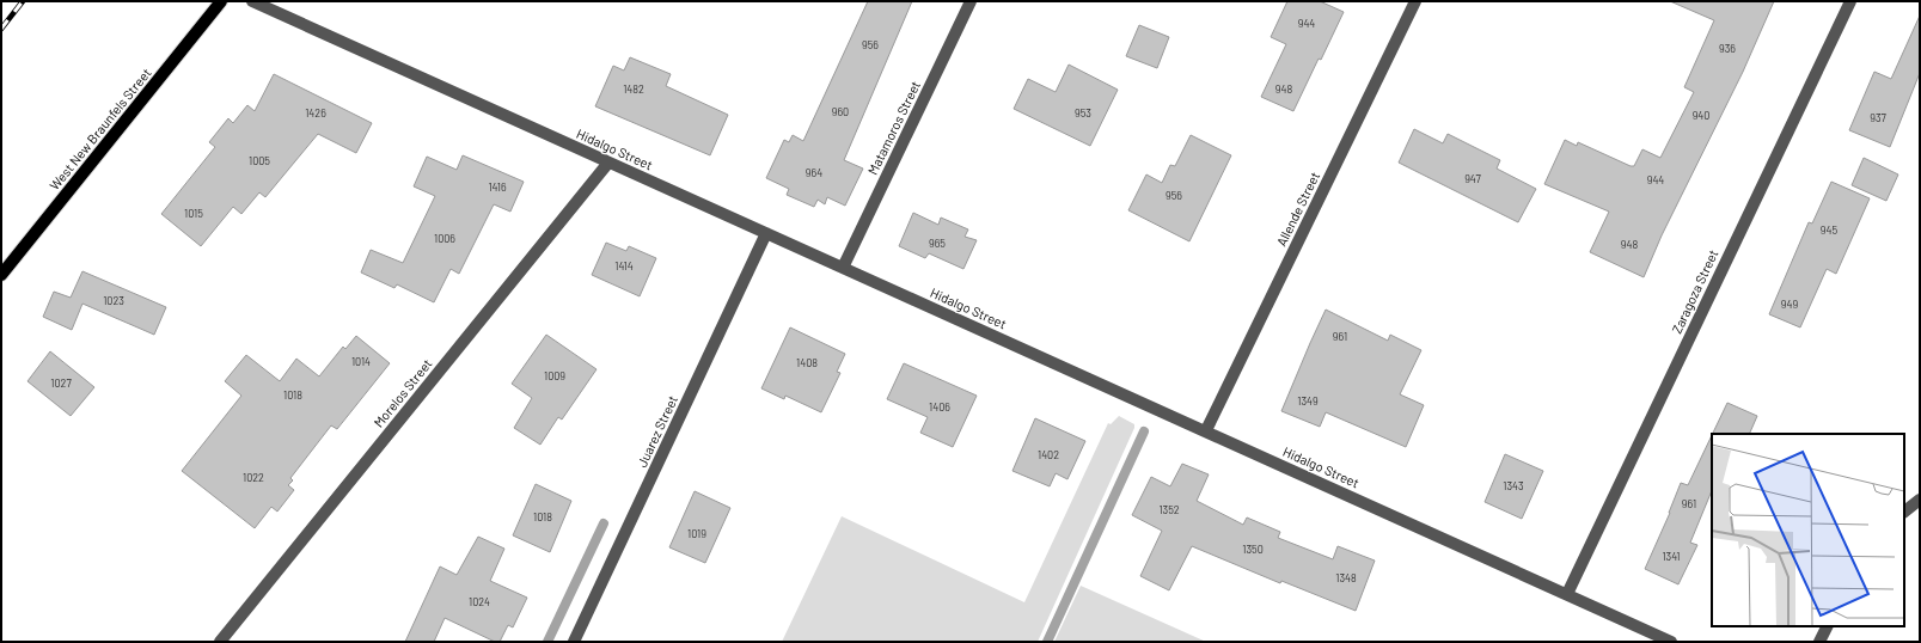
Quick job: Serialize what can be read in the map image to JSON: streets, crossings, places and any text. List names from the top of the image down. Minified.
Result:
{"streets":{"main road":["West New Braunfels Street"],"street":["Matamoros Street","Hidalgo Street","Allende Street","Zaragoza Street","Morelos Street","Juarez Street"]},"crossings":[["Matamoros Street","Hidalgo Street"],["Hidalgo Street","Allende Street"],["Hidalgo Street","Zaragoza Street"],["Hidalgo Street","Morelos Street"],["Hidalgo Street","Juarez Street"]],"house_numbers":["944","956","936","1482","948","960","1426","953","940","937","1005","964","947","944","1416","956","1015","945","1006","965","948","1414","1023","949","961","1014","1408","1009","1027","1018","1349","1406","1402","1022","1343","961","1352","1018","1019","1350","1341","1348","1024"]}
